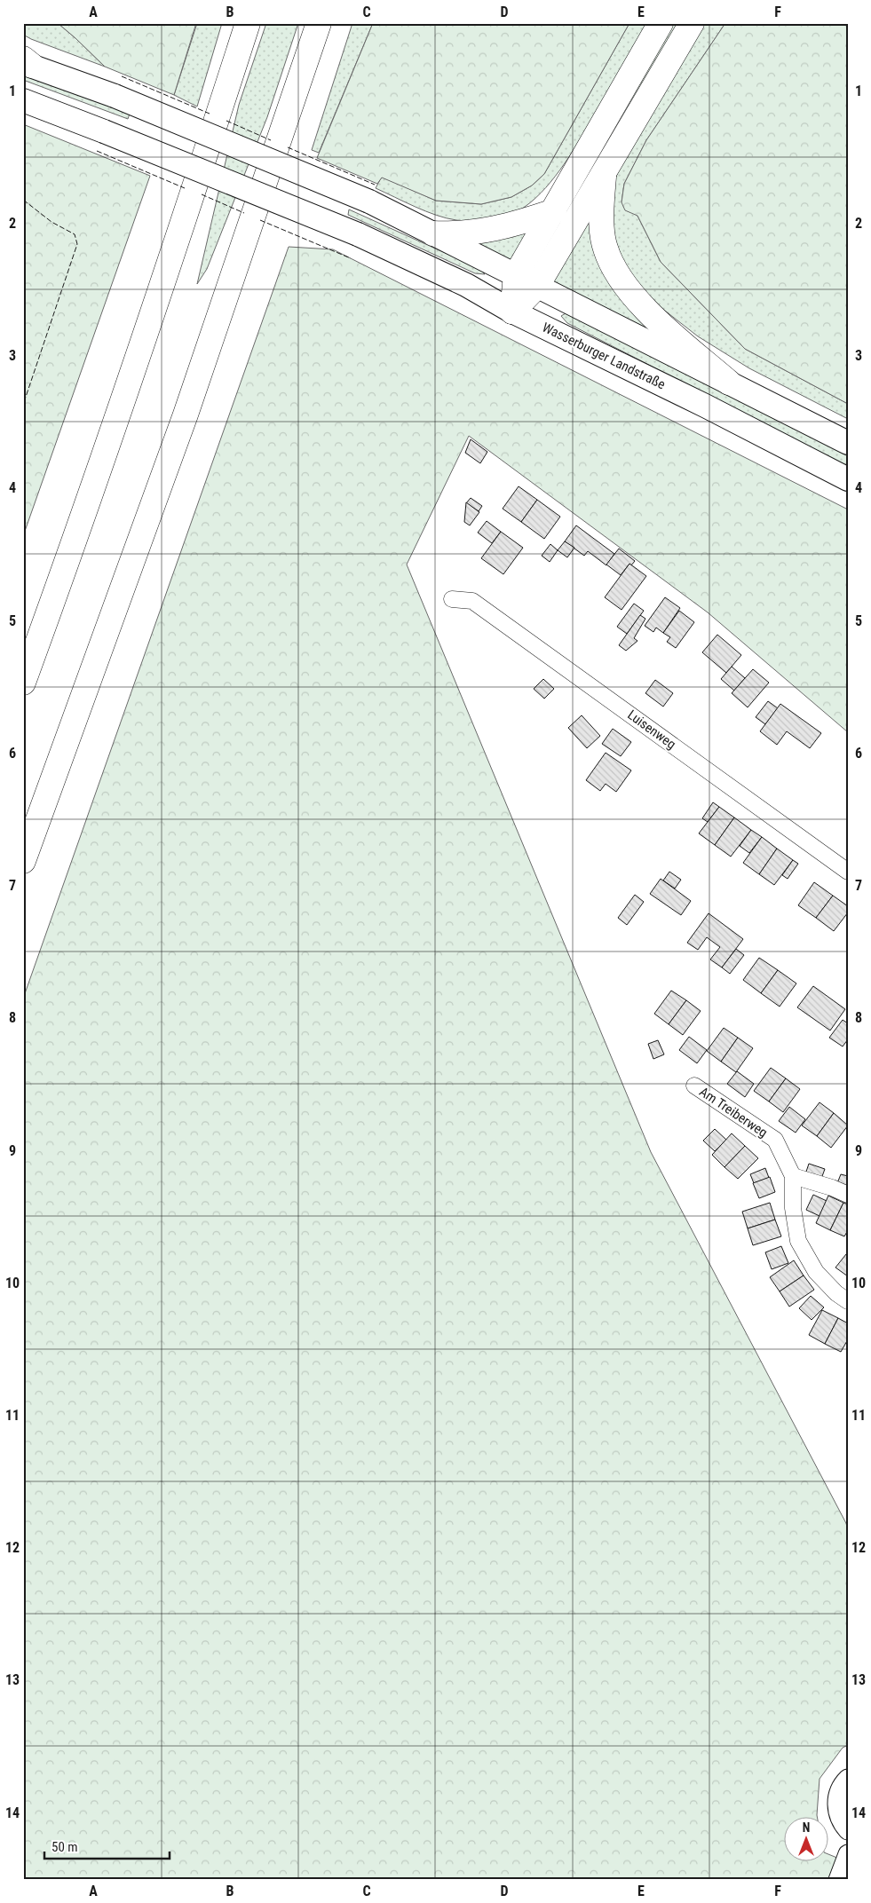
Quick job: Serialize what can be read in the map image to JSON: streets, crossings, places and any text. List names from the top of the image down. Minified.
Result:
{"streets":{"main road":["Wasserburger Landstraße"],"street":["Luisenweg","Am Treiberweg"]},"scale_bar":"50 m","north":"top","grid":{"columns":["A","B","C","D","E","F"],"rows":["1","2","3","4","5","6","7","8","9","10","11","12","13","14"]}}
